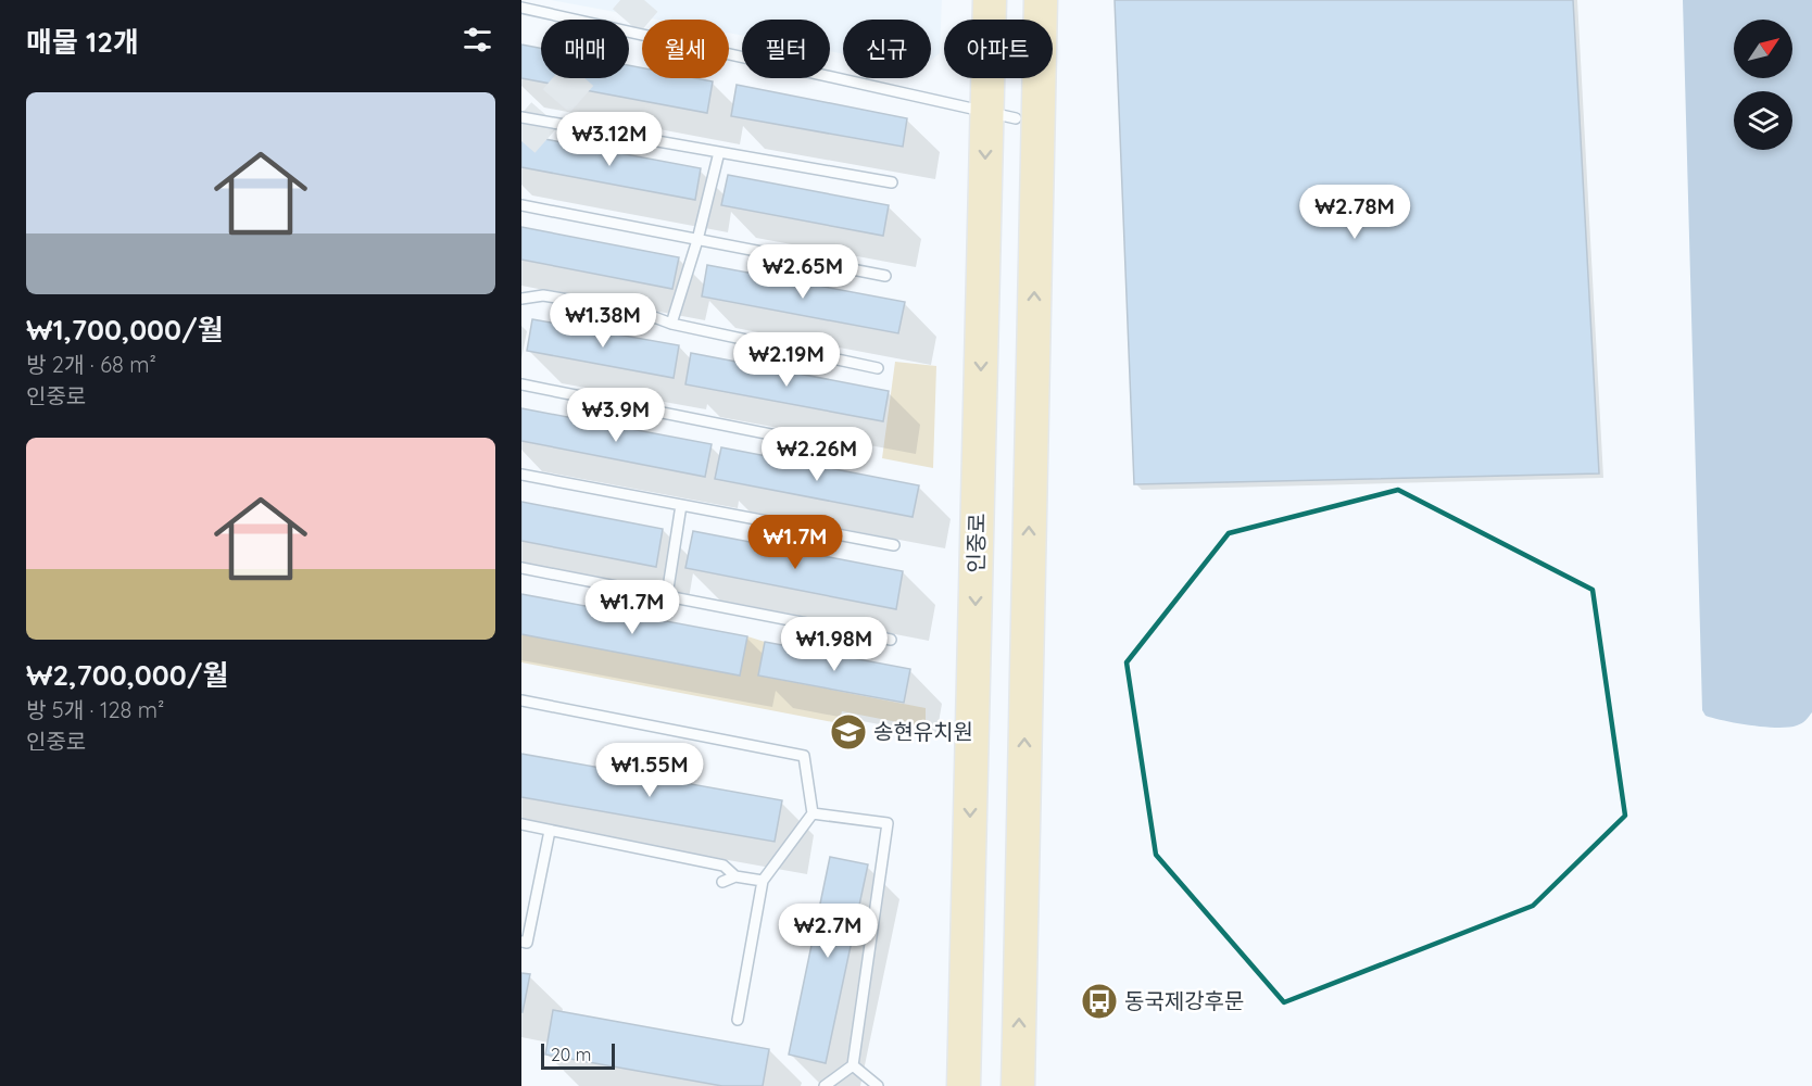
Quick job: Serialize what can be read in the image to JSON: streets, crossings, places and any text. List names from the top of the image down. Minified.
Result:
{"streets":{"main road":["인중로"]},"places":{"school or university":["송현유치원"],"bus stop":["동국제강후문"]},"scale_bar":"20 m","north":"top right","page":{"heading":"매물 12개","chip":["매매","월세","필터","신규","아파트"],"list":[{"name":"₩1,700,000/월","note":"방 2개 · 68 m² · 인중로"},{"name":"₩2,700,000/월","note":"방 5개 · 128 m² · 인중로"}],"price":["₩3.12M","₩2.78M","₩2.65M","₩1.38M","₩2.19M","₩3.9M","₩2.26M","₩1.7M","₩1.7M","₩1.98M","₩1.55M","₩2.7M"],"scale":"20 m"}}
